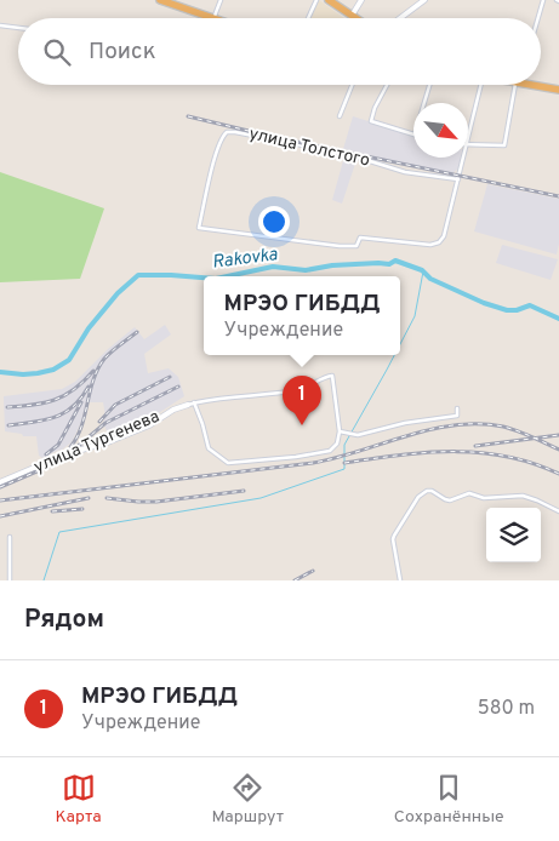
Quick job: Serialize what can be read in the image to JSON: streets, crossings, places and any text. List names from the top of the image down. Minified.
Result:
{"streets":{"street":["улица Толстого","улица Тургенева"]},"water":["Rakovka"],"north":"bottom right","page":{"search":"Поиск","popup":["МРЭО ГИБДД","Учреждение"],"pins":"1","heading":"Рядом","list":[{"mark":"1","name":"МРЭО ГИБДД","note":"Учреждение","value":"580 m"}],"nav":["Карта","Маршрут","Сохранённые"]}}
